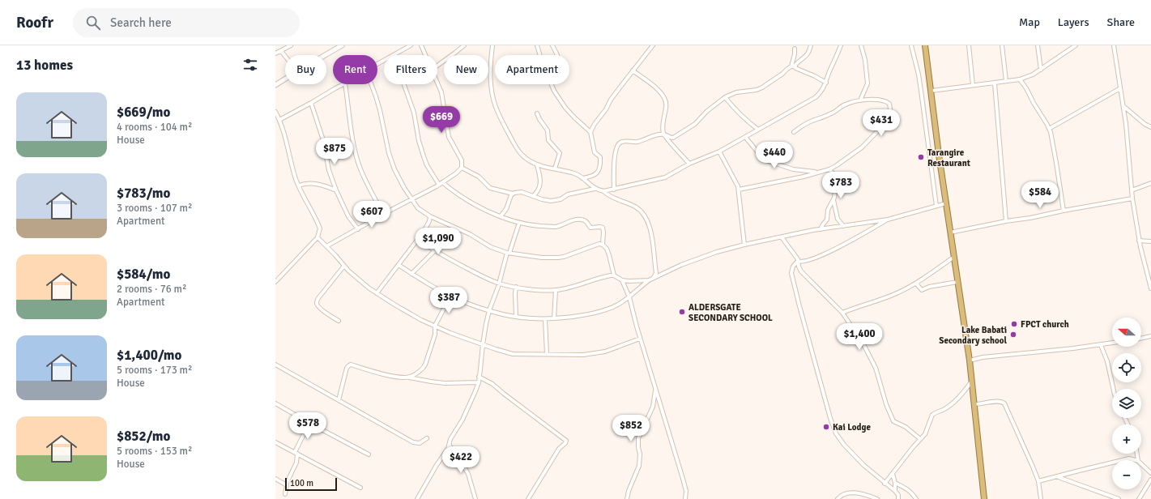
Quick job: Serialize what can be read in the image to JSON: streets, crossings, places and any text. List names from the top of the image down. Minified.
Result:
{"places":["Tarangire Restaurant","ALDERSGATE SECONDARY SCHOOL","FPCT church","Lake Babati Secondary school","Kai Lodge"],"scale_bar":"100 m","north":"left","page":{"header":"Roofr","search":"Search here","nav":["Map","Layers","Share"],"heading":"13 homes","chip":["Buy","Rent","Filters","New","Apartment"],"list":[{"name":"$669/mo","note":"4 rooms · 104 m² · House"},{"name":"$783/mo","note":"3 rooms · 107 m² · Apartment"},{"name":"$584/mo","note":"2 rooms · 76 m² · Apartment"},{"name":"$1,400/mo","note":"5 rooms · 173 m² · House"},{"name":"$852/mo","note":"5 rooms · 153 m² · House"}],"price":["$669","$431","$875","$440","$783","$584","$607","$1,090","$387","$1,400","$578","$852","$422"],"map_buttons":["+","−"],"scale":"100 m"}}
